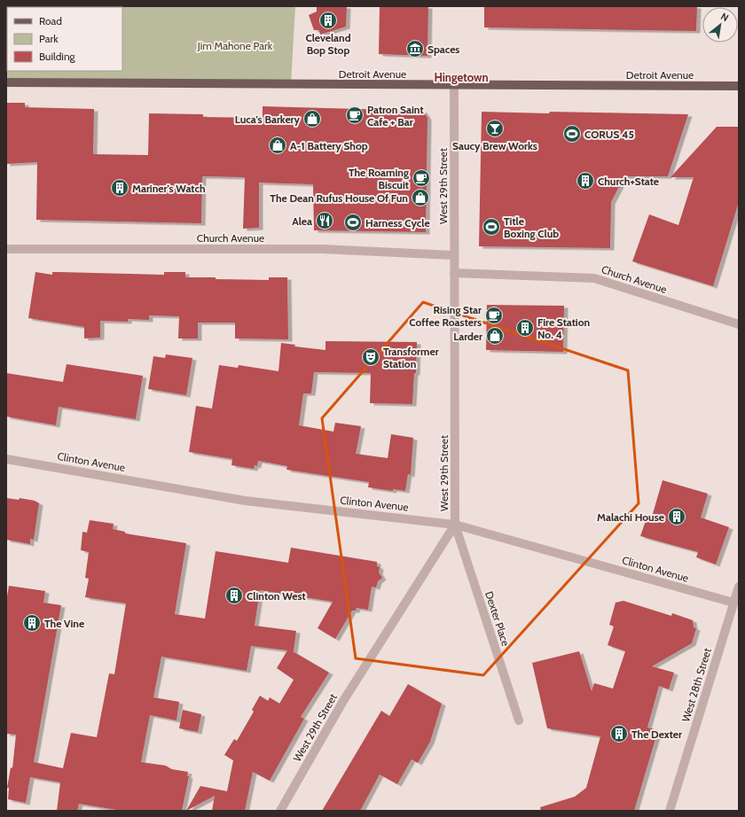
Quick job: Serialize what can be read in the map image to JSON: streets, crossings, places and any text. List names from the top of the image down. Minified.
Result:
{"streets":{"main road":["Detroit Avenue"],"street":["West 29th Street","Church Avenue","Clinton Avenue","Dexter Place","West 28th Street"]},"crossings":[["Detroit Avenue","West 29th Street"],["West 29th Street","Church Avenue"],["West 29th Street","Clinton Avenue"],["West 29th Street","Dexter Place"],["Clinton Avenue","Dexter Place"],["Clinton Avenue","West 28th Street"]],"districts":["Hingetown"],"parks":["Jim Mahone Park"],"places":{"building":["Cleveland Bop Stop","Church+State","Mariner's Watch","Fire Station No. 4","Malachi House","Clinton West","The Vine","The Dexter"],"museum":["Spaces"],"cafe":["Patron Saint Cafe + Bar","The Roaming Biscuit","Rising Star Coffee Roasters"],"shop":["Luca's Barkery","A-1 Battery Shop","The Dean Rufus House Of Fun","Larder"],"bar":["Saucy Brew Works"],"sports":["CORUS 45","Harness Cycle","Title Boxing Club"],"restaurant":["Alea"],"theatre":["Transformer Station"]},"legend":["Road","Park","Building"],"north":"top right"}
